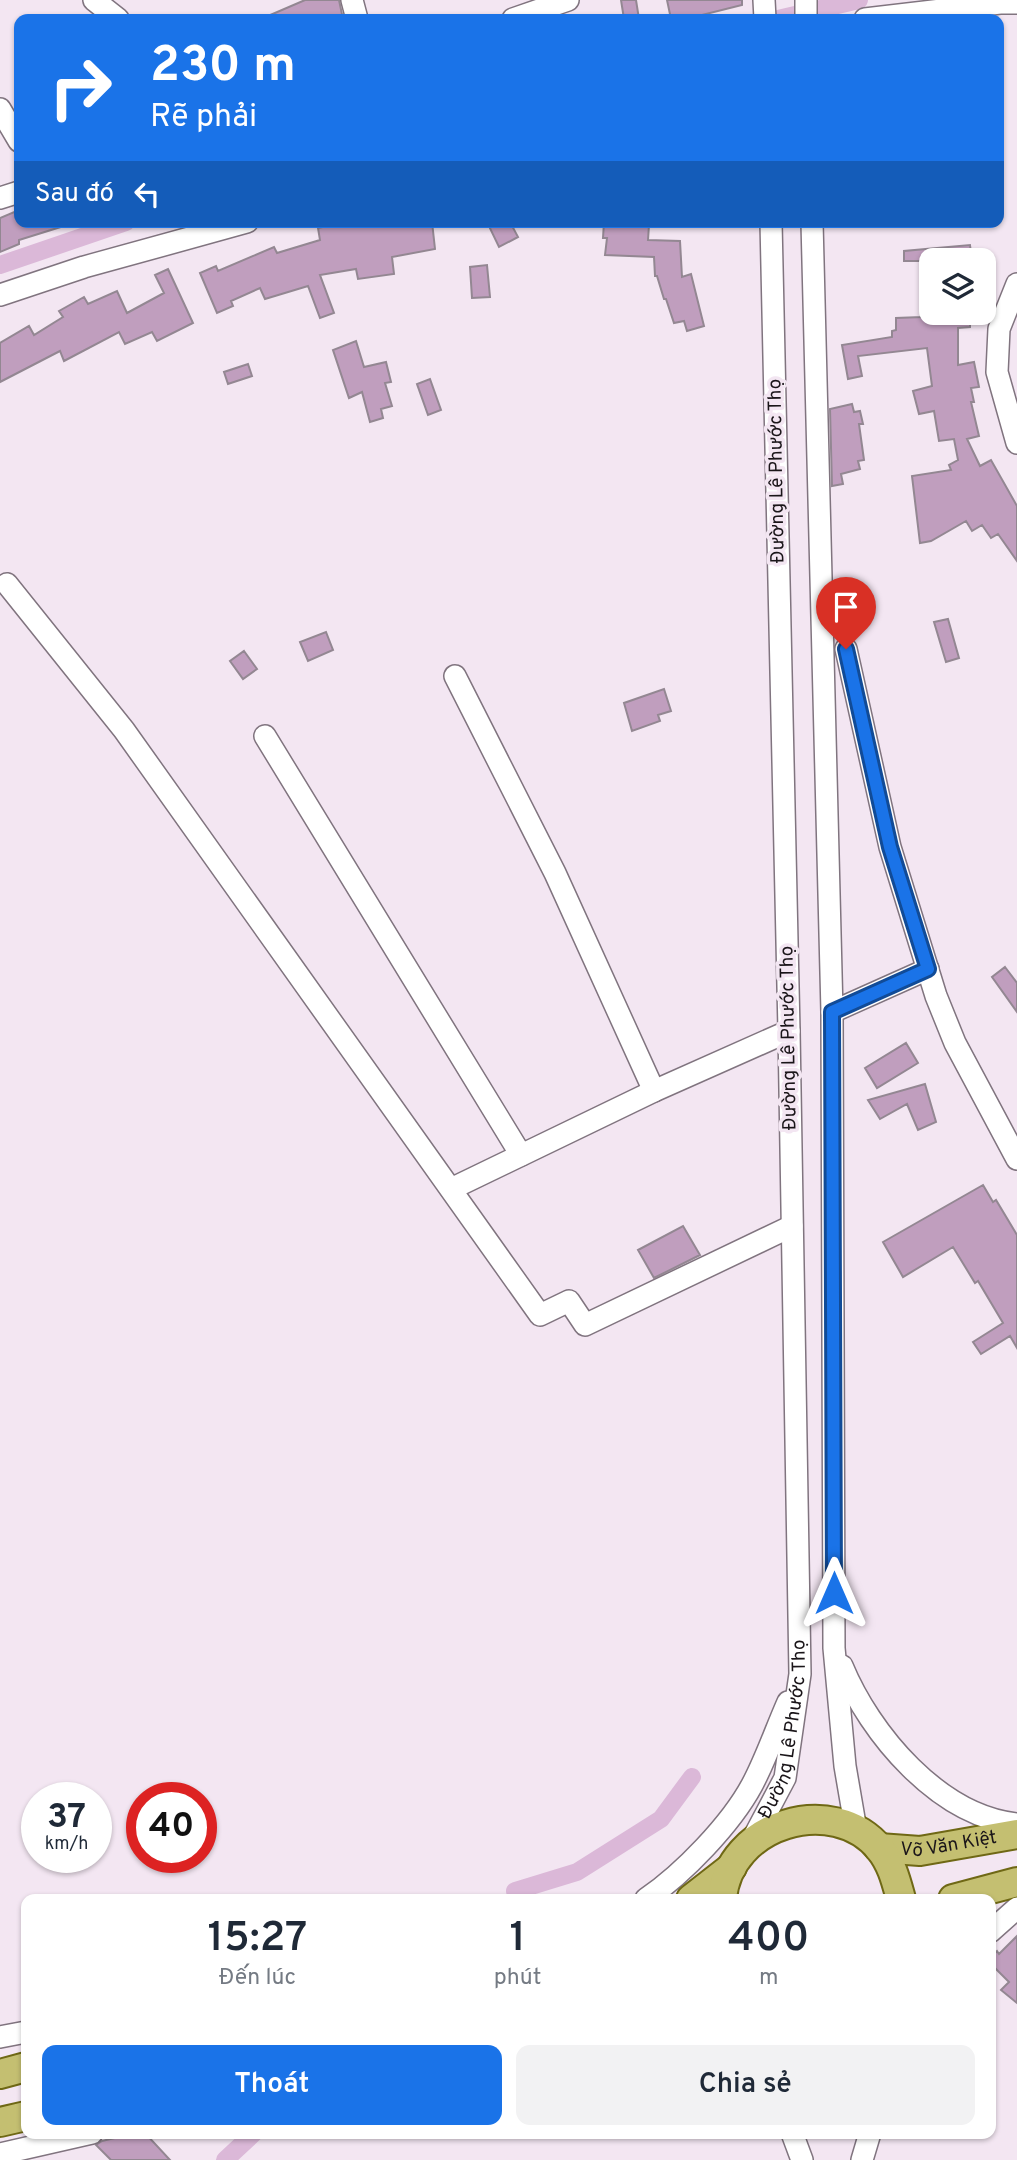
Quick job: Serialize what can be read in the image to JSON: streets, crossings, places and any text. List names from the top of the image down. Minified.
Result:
{"streets":{"main road":["Võ Văn Kiệt"],"street":["Đường Lê Phước Thọ"]},"page":{"turn":["230 m","Rẽ phải"],"then":"Sau đó","speed":"37 km/h","limit":"40","eta":["15:27","Đến lúc","1","phút","400","m"],"buttons":["Thoát","Chia sẻ"]}}
